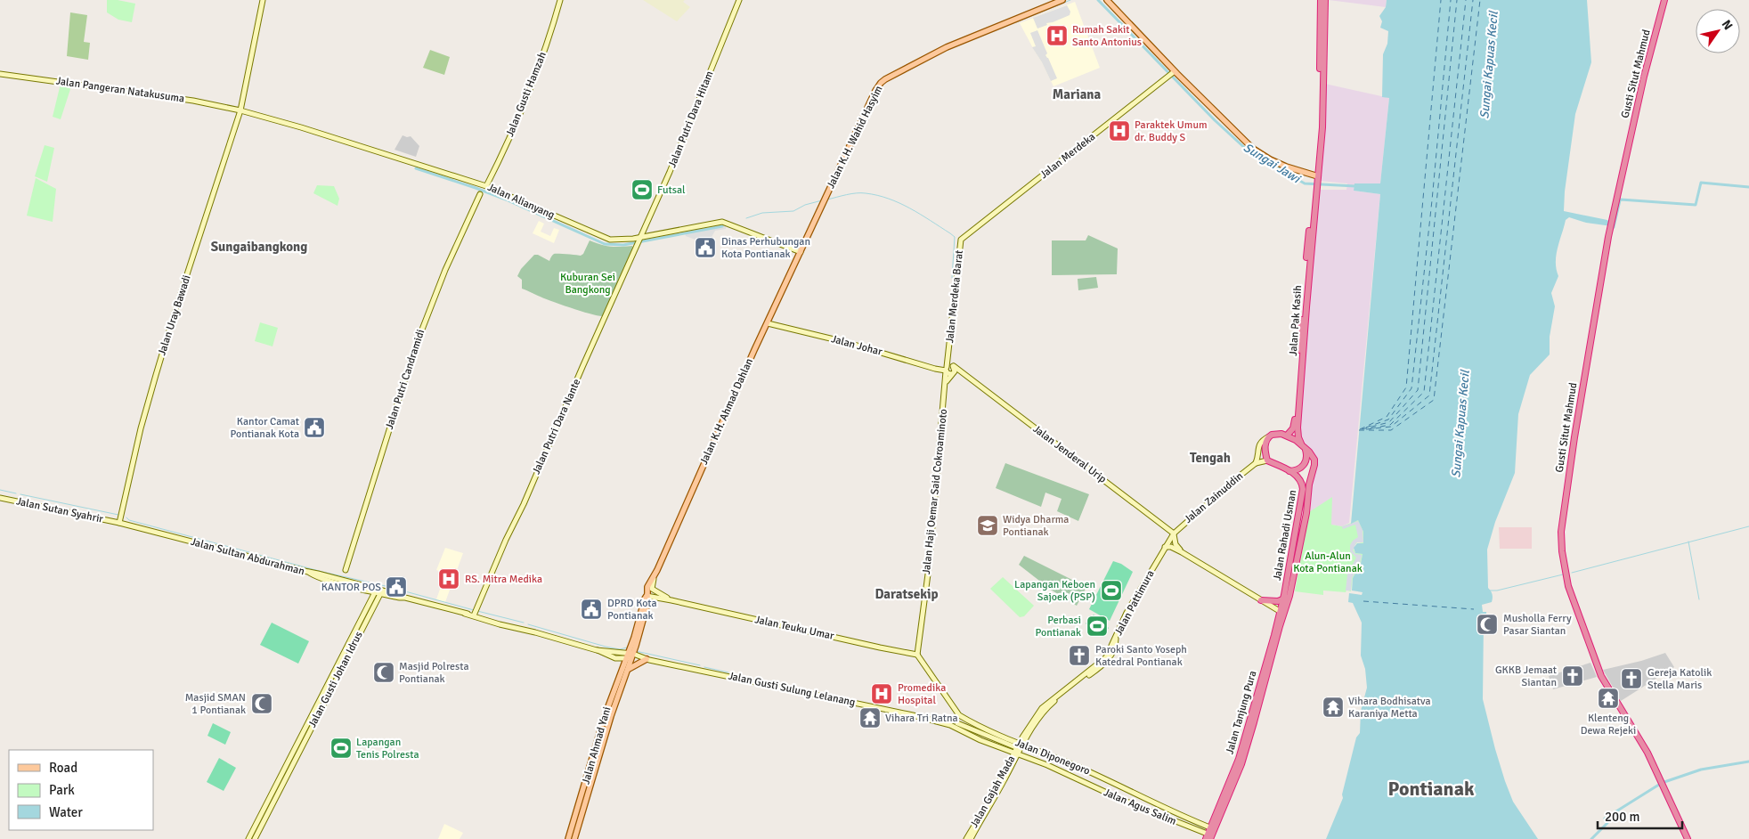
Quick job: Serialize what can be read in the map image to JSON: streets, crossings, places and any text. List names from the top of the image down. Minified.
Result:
{"streets":{"highway":["Gusti Situt Mahmud","Jalan Pak Kasih","Jalan Rahadi Usman","Jalan Tanjung Pura"],"main road":["Jalan K.H. Wahid Hasyim","Jalan K.H. Ahmad Dahlan","Jalan Ahmad Yani"],"street":["Jalan Pangeran Natakusuma","Jalan Gusti Hamzah","Jalan Putri Dara Hitam","Jalan Merdeka","Jalan Alianyang","Jalan Merdeka Barat","Jalan Uray Bawadi","Jalan Johar","Jalan Putri Candramidi","Jalan Putri Dara Nante","Jalan Jenderal Urip","Jalan Haji Oemar Said Cokroaminoto","Jalan Zainuddin","Jalan Sutan Syahrir","Jalan Sultan Abdurahman","Jalan Pattimura","Jalan Teuku Umar","Jalan Gusti Johan Idrus","Jalan Gusti Sulung Lelanang","Jalan Diponegoro","Jalan Gajah Mada","Jalan Agus Salim"]},"crossings":[["Jalan Pangeran Natakusuma","Jalan Alianyang"],["Jalan Pangeran Natakusuma","Jalan Uray Bawadi"],["Jalan Gusti Hamzah","Jalan Alianyang"],["Jalan Putri Dara Hitam","Jalan Alianyang"],["Jalan Putri Dara Hitam","Jalan Putri Dara Nante"],["Jalan K.H. Wahid Hasyim","Jalan Alianyang"],["Jalan K.H. Wahid Hasyim","Jalan K.H. Ahmad Dahlan"],["Jalan Merdeka","Jalan Merdeka Barat"],["Jalan Alianyang","Jalan Uray Bawadi"],["Jalan Alianyang","Jalan K.H. Ahmad Dahlan"],["Jalan Alianyang","Jalan Putri Dara Nante"],["Jalan Merdeka Barat","Jalan Johar"],["Jalan Merdeka Barat","Jalan Jenderal Urip"],["Jalan Merdeka Barat","Jalan Haji Oemar Said Cokroaminoto"],["Jalan Uray Bawadi","Jalan Sutan Syahrir"],["Jalan Uray Bawadi","Jalan Sultan Abdurahman"],["Jalan Pak Kasih","Jalan Zainuddin"],["Jalan Pak Kasih","Jalan Rahadi Usman"],["Jalan Johar","Jalan K.H. Ahmad Dahlan"],["Jalan Johar","Jalan Jenderal Urip"],["Jalan Johar","Jalan Haji Oemar Said Cokroaminoto"],["Jalan K.H. Ahmad Dahlan","Jalan Teuku Umar"],["Jalan K.H. Ahmad Dahlan","Jalan Gusti Sulung Lelanang"],["Jalan K.H. Ahmad Dahlan","Jalan Ahmad Yani"],["Jalan Jenderal Urip","Jalan Haji Oemar Said Cokroaminoto"],["Jalan Jenderal Urip","Jalan Zainuddin"],["Jalan Jenderal Urip","Jalan Pattimura"],["Jalan Haji Oemar Said Cokroaminoto","Jalan Teuku Umar"],["Jalan Haji Oemar Said Cokroaminoto","Jalan Diponegoro"],["Jalan Zainuddin","Jalan Pattimura"],["Jalan Sutan Syahrir","Jalan Sultan Abdurahman"],["Jalan Rahadi Usman","Jalan Tanjung Pura"],["Jalan Sultan Abdurahman","Jalan Gusti Johan Idrus"],["Jalan Pattimura","Jalan Diponegoro"],["Jalan Pattimura","Jalan Gajah Mada"],["Jalan Pattimura","Jalan Agus Salim"],["Jalan Teuku Umar","Jalan Diponegoro"],["Jalan Gusti Sulung Lelanang","Jalan Ahmad Yani"],["Jalan Gusti Sulung Lelanang","Jalan Agus Salim"],["Jalan Tanjung Pura","Jalan Diponegoro"],["Jalan Tanjung Pura","Jalan Agus Salim"],["Jalan Diponegoro","Jalan Gajah Mada"],["Jalan Diponegoro","Jalan Agus Salim"],["Jalan Gajah Mada","Jalan Agus Salim"]],"districts":["Mariana","Sungaibangkong","Tengah","Daratsekip","Pontianak"],"water":["Sungai Kapuas Kecil","Sungai Jawi"],"parks":["Kuburan Sei Bangkong","Alun-Alun Kota Pontianak"],"places":{"hospital":["Rumah Sakit Santo Antonius","Paraktek Umum dr. Buddy S","RS. Mitra Medika","Promedika Hospital"],"sports":["Futsal","Lapangan Keboen Sajoek (PSP)","Perbasi Pontianak","Lapangan Tenis Polresta"],"public building":["Dinas Perhubungan Kota Pontianak","Kantor Camat Pontianak Kota","KANTOR POS","DPRD Kota Pontianak"],"school or university":["Widya Dharma Pontianak"],"mosque":["Musholla Ferry Pasar Siantan","Masjid Polresta Pontianak","Masjid SMAN 1 Pontianak"],"church":["Paroki Santo Yoseph Katedral Pontianak","GKKB Jemaat Siantan","Gereja Katolik Stella Maris"],"temple":["Klenteng Dewa Rejeki","Vihara Bodhisatva Karaniya Metta","Vihara Tri Ratna"]},"legend":["Road","Park","Water"],"scale_bar":"200 m","north":"top right"}
